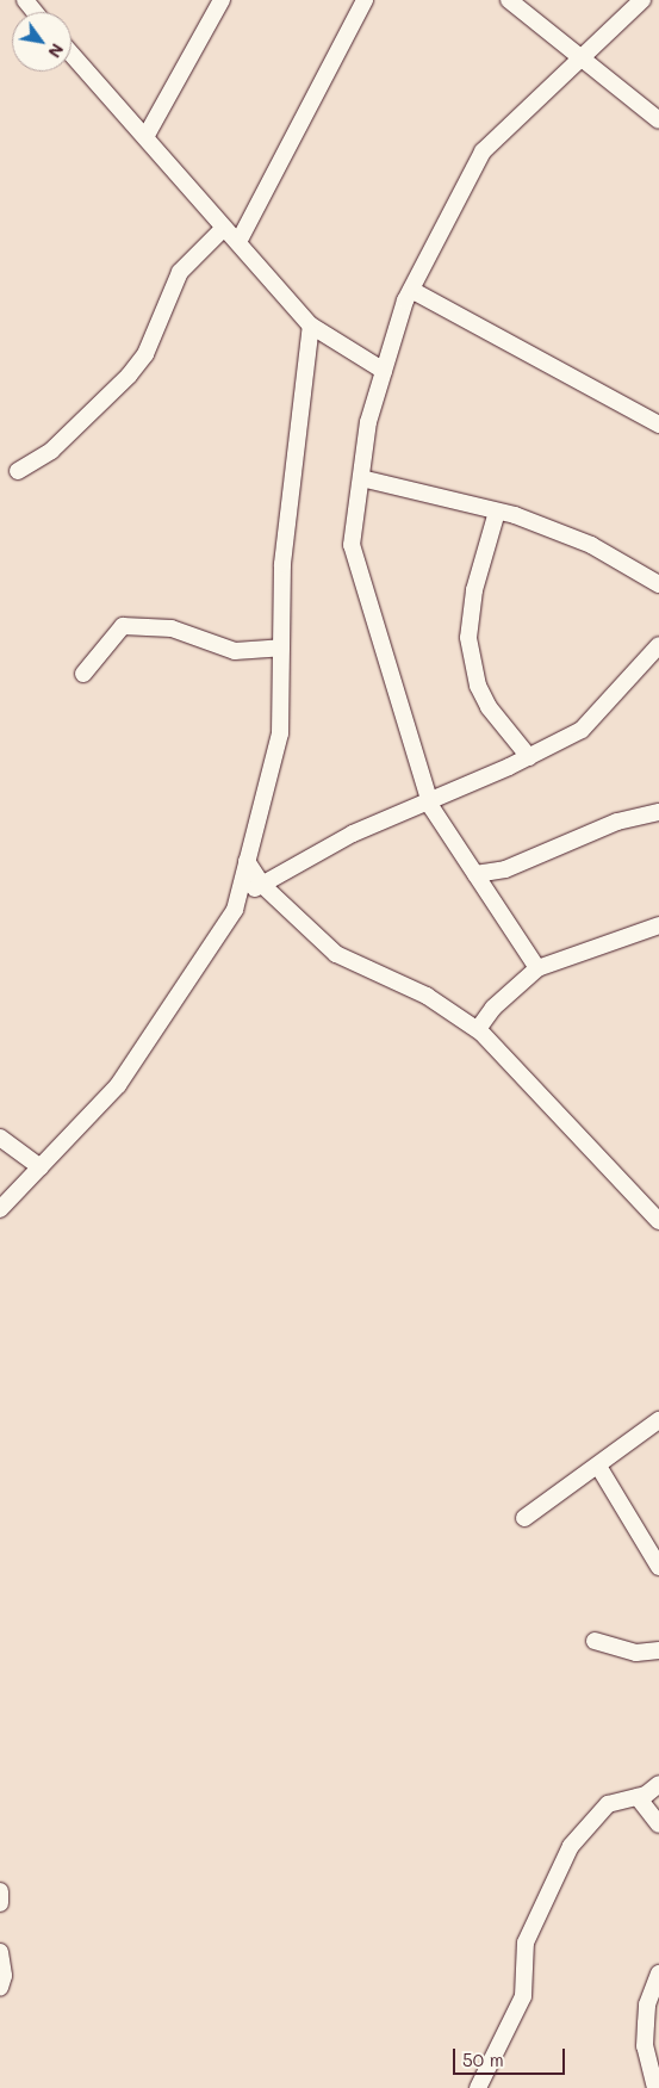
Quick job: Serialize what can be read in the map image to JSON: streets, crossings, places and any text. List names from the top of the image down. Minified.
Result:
{"scale_bar":"50 m","north":"bottom right"}
